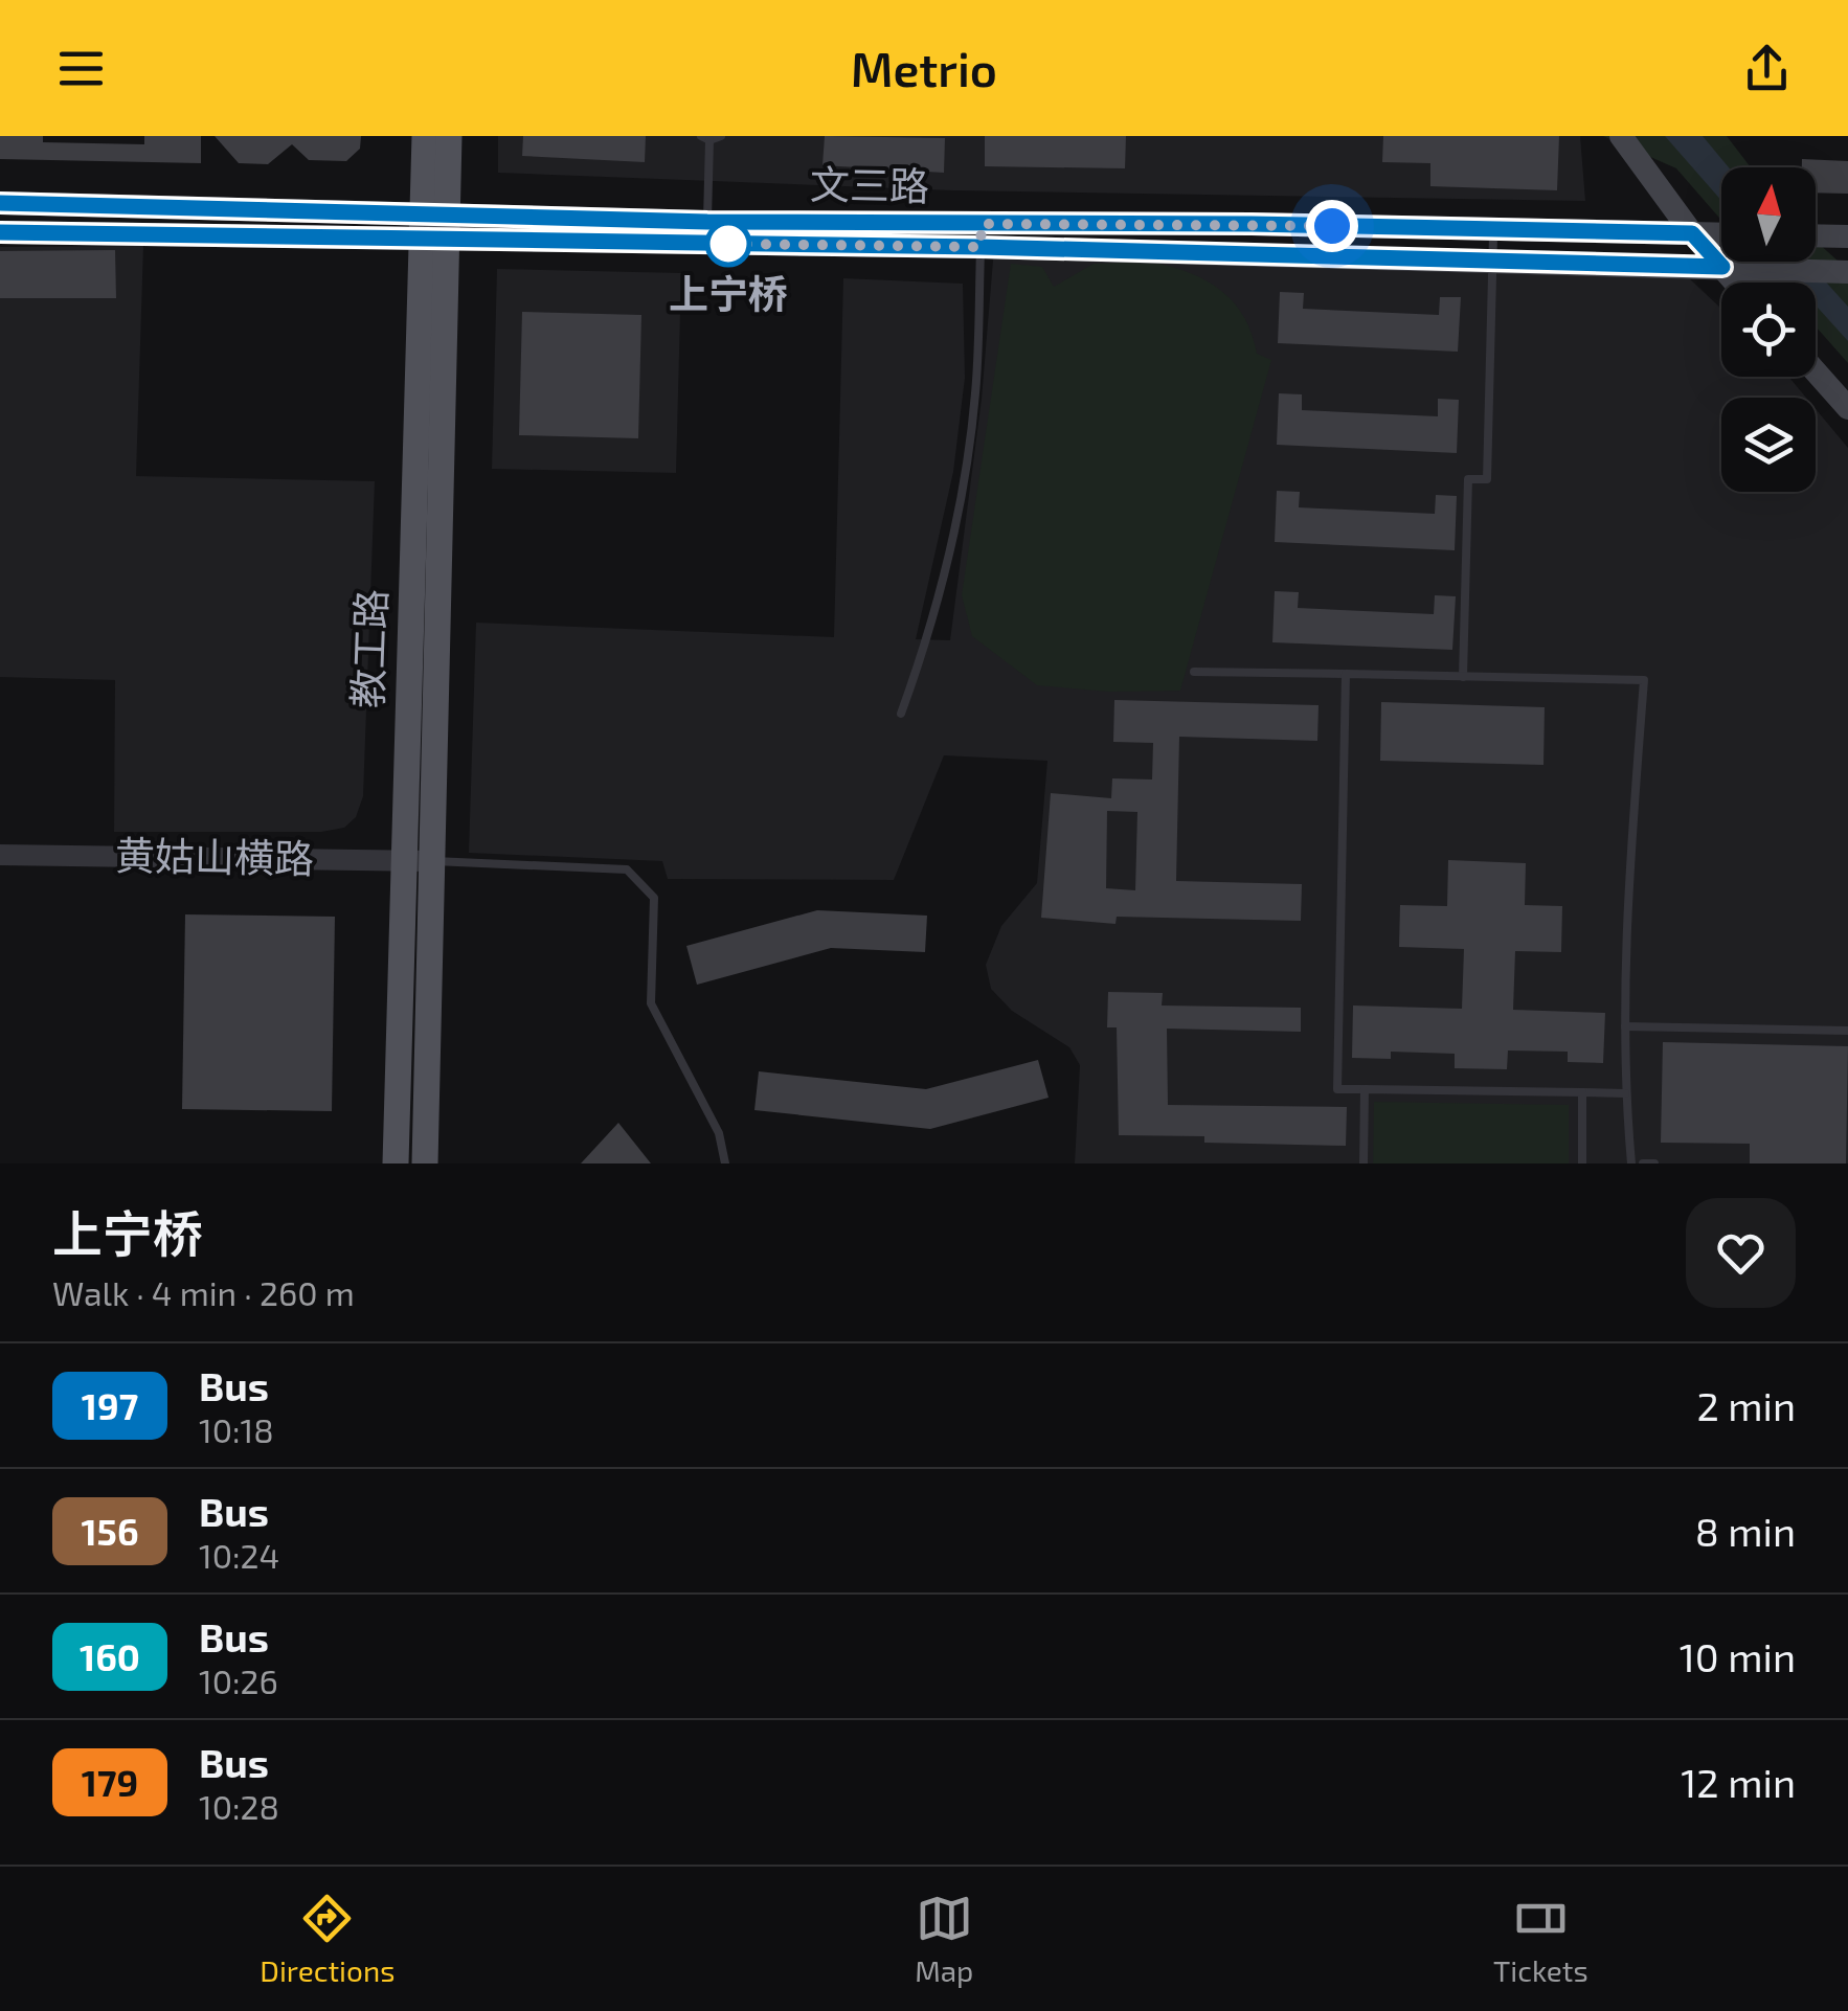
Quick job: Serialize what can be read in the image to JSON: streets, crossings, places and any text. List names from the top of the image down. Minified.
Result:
{"streets":{"main road":["文三路","教工路"],"street":["黄姑山横路"]},"crossings":[["文三路","教工路"],["教工路","黄姑山横路"]],"places":["上宁桥"],"lines":["bus line 197"],"north":"top","page":{"header":"Metrio","heading":["上宁桥","Walk · 4 min · 260 m"],"list":[{"mark":"197","name":"Bus","note":"10:18","value":"2 min"},{"mark":"156","name":"Bus","note":"10:24","value":"8 min"},{"mark":"160","name":"Bus","note":"10:26","value":"10 min"},{"mark":"179","name":"Bus","note":"10:28","value":"12 min"}],"tabs":["Directions","Map","Tickets"]}}
